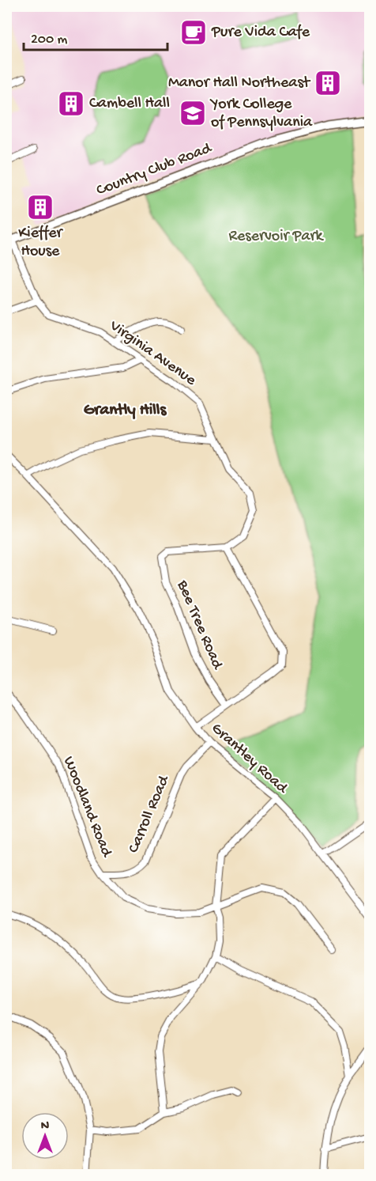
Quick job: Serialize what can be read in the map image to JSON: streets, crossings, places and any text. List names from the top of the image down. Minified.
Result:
{"streets":{"main road":["Country Club Road"],"street":["Virginia Avenue","Bee Tree Road","Grantley Road","Woodland Road","Carroll Road"]},"crossings":[["Country Club Road","Virginia Avenue"],["Virginia Avenue","Bee Tree Road"],["Grantley Road","Carroll Road"],["Woodland Road","Carroll Road"]],"districts":["Grantly Hills"],"parks":["Reservoir Park"],"places":{"cafe":["Pure Vida Cafe"],"building":["Manor Hall Northeast","Cambell Hall","Kieffer House"],"school or university":["York College of Pennsylvania"]},"scale_bar":"200 m","north":"top"}
